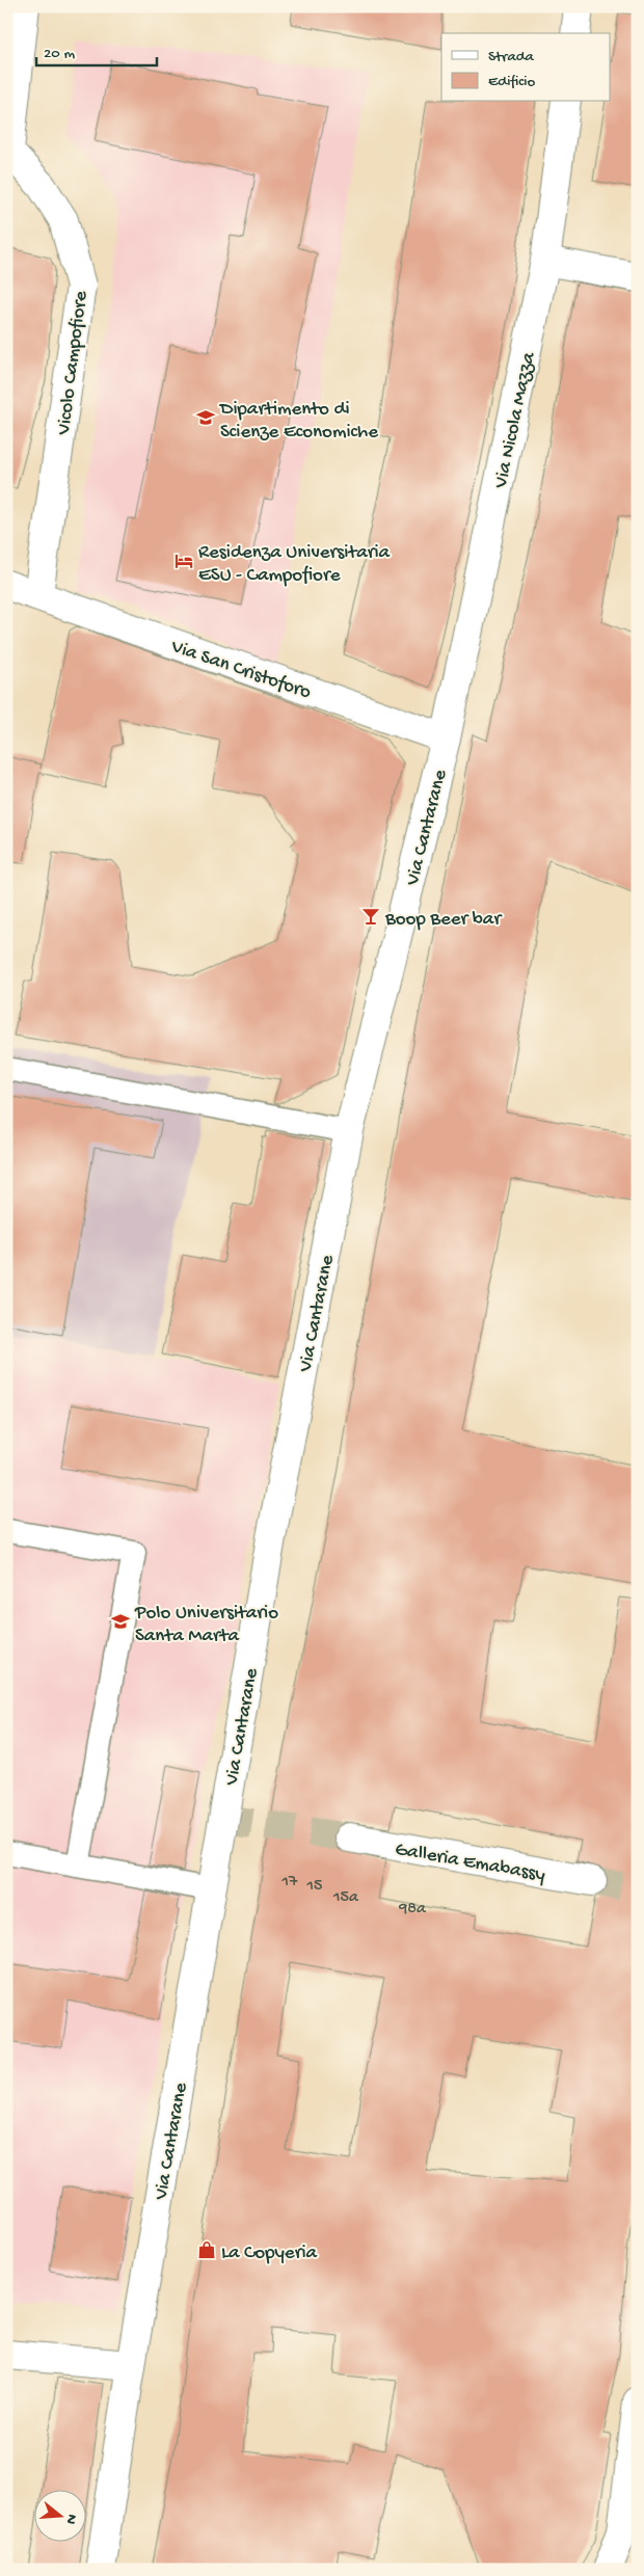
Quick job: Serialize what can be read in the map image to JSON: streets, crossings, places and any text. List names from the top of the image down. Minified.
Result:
{"streets":{"street":["Vicolo Campofiore","Via Nicola Mazza","Via San Cristoforo","Via Cantarane","Galleria Emabassy"]},"crossings":[["Vicolo Campofiore","Via San Cristoforo"],["Via Nicola Mazza","Via San Cristoforo"],["Via Nicola Mazza","Via Cantarane"],["Via San Cristoforo","Via Cantarane"]],"places":{"school or university":["Dipartimento di Scienze Economiche","Polo Universitario Santa Marta"],"hotel":["Residenza Universitaria ESU - Campofiore"],"bar":["Boop Beer bar"],"shop":["La Copyeria"]},"house_numbers":["17","15","15a","98a"],"legend":["Strada","Edificio"],"scale_bar":"20 m","north":"right"}
